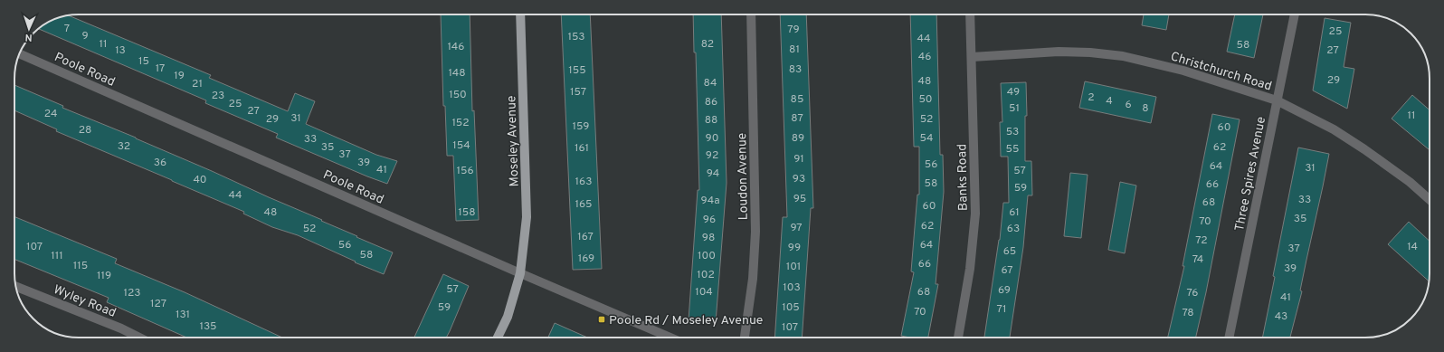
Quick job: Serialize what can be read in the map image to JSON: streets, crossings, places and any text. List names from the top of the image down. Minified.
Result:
{"streets":{"main road":["Moseley Avenue"],"street":["Poole Road","Christchurch Road","Three Spires Avenue","Loudon Avenue","Banks Road","Wyley Road"]},"crossings":[["Poole Road","Moseley Avenue"],["Christchurch Road","Three Spires Avenue"],["Christchurch Road","Banks Road"]],"places":{"transit":["Poole Rd / Moseley Avenue"]},"house_numbers":["7","79","25","9","153","44","11","82","58","146","81","13","27","46","15","17","83","155","148","19","29","48","84","21","157","49","150","23","2","85","50","4","86","25","6","51","8","27","24","11","31","87","29","52","88","152","159","60","28","53","90","89","54","33","154","32","35","62","161","55","37","92","91","36","39","56","64","31","41","156","57","94","93","40","163","58","66","59","44","95","33","94a","68","165","60","48","158","61","35","96","70","62","97","52","63","167","98","72","56","64","107","14","99","37","65","58","111","100","169","74","66","115","101","39","67","102","119","103","57","69","104","68","123","76","41","127","59","105","71","70","78","131","43","135","107"],"north":"bottom"}
